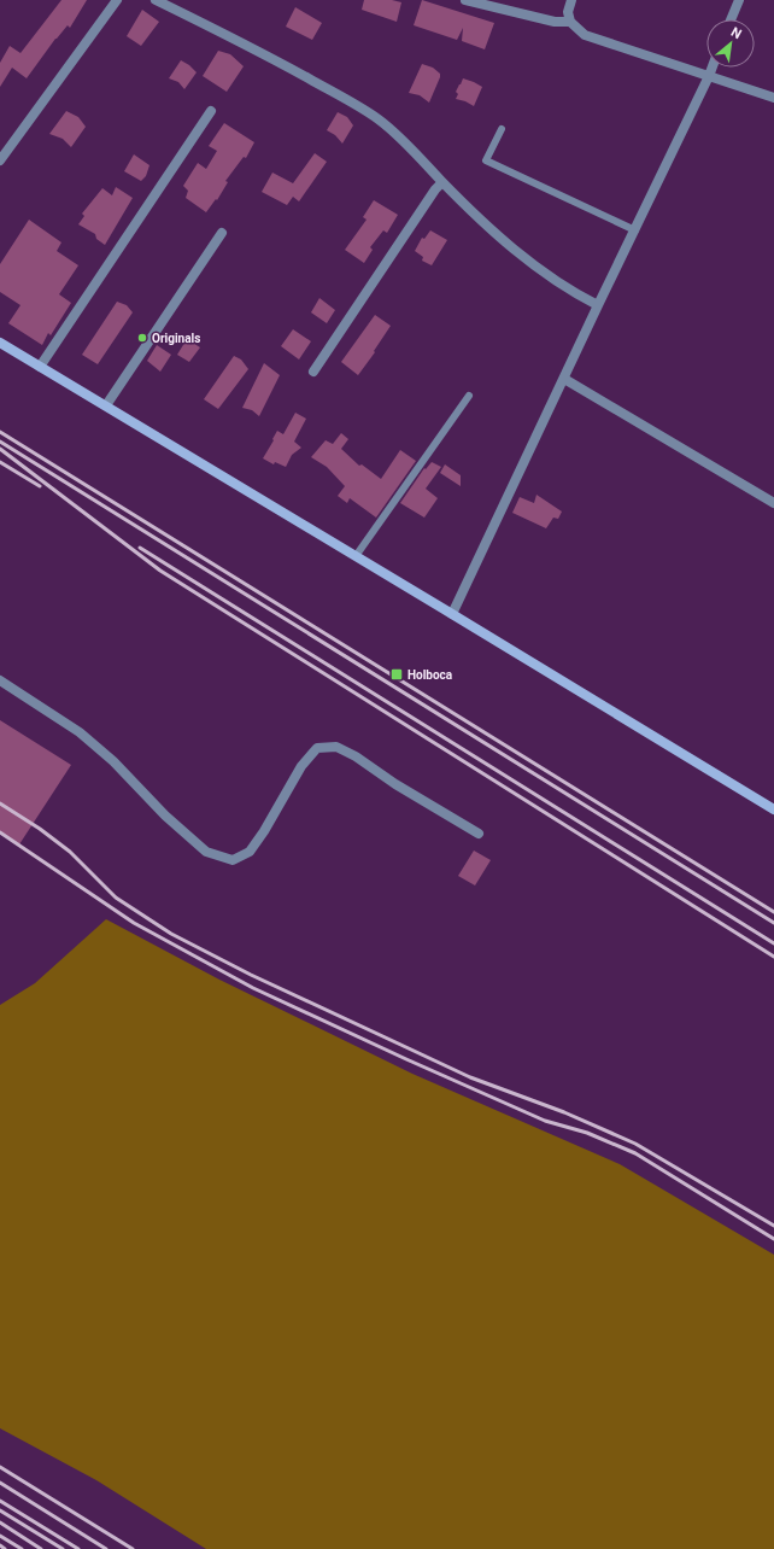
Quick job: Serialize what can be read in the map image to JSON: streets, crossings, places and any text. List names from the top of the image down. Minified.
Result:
{"places":{"other":["Originals"],"transit":["Holboca"]},"north":"top right"}
